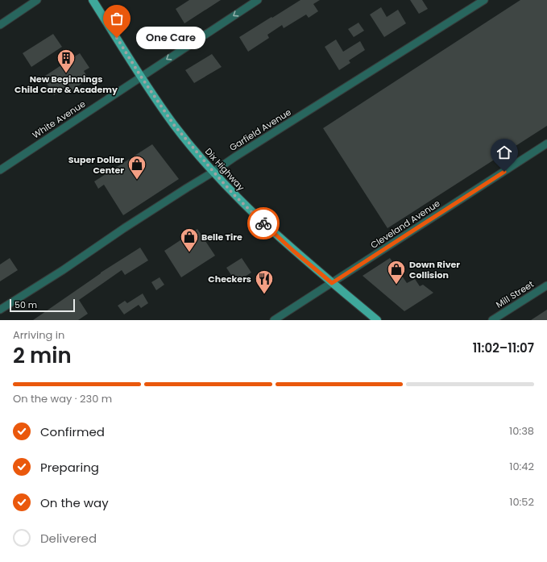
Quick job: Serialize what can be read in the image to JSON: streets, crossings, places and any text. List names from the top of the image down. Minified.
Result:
{"streets":{"main road":["Dix Highway"],"street":["White Avenue","Garfield Avenue","Cleveland Avenue","Mill Street"]},"crossings":[["White Avenue","Dix Highway"],["Garfield Avenue","Dix Highway"],["Dix Highway","Cleveland Avenue"]],"one_way":["White Avenue"],"places":{"other":["One Care"],"building":["New Beginnings Child Care & Academy"],"shop":["Super Dollar Center","Belle Tire","Down River Collision"],"restaurant":["Checkers"]},"scale_bar":"50 m","page":{"bubble":"One Care","scale":"50 m","heading":["2 min","Arriving in","11:02–11:07"],"bar":"On the way · 230 m","list":[["Confirmed","10:38"],["Preparing","10:42"],["On the way","10:52"],"Delivered"]}}
